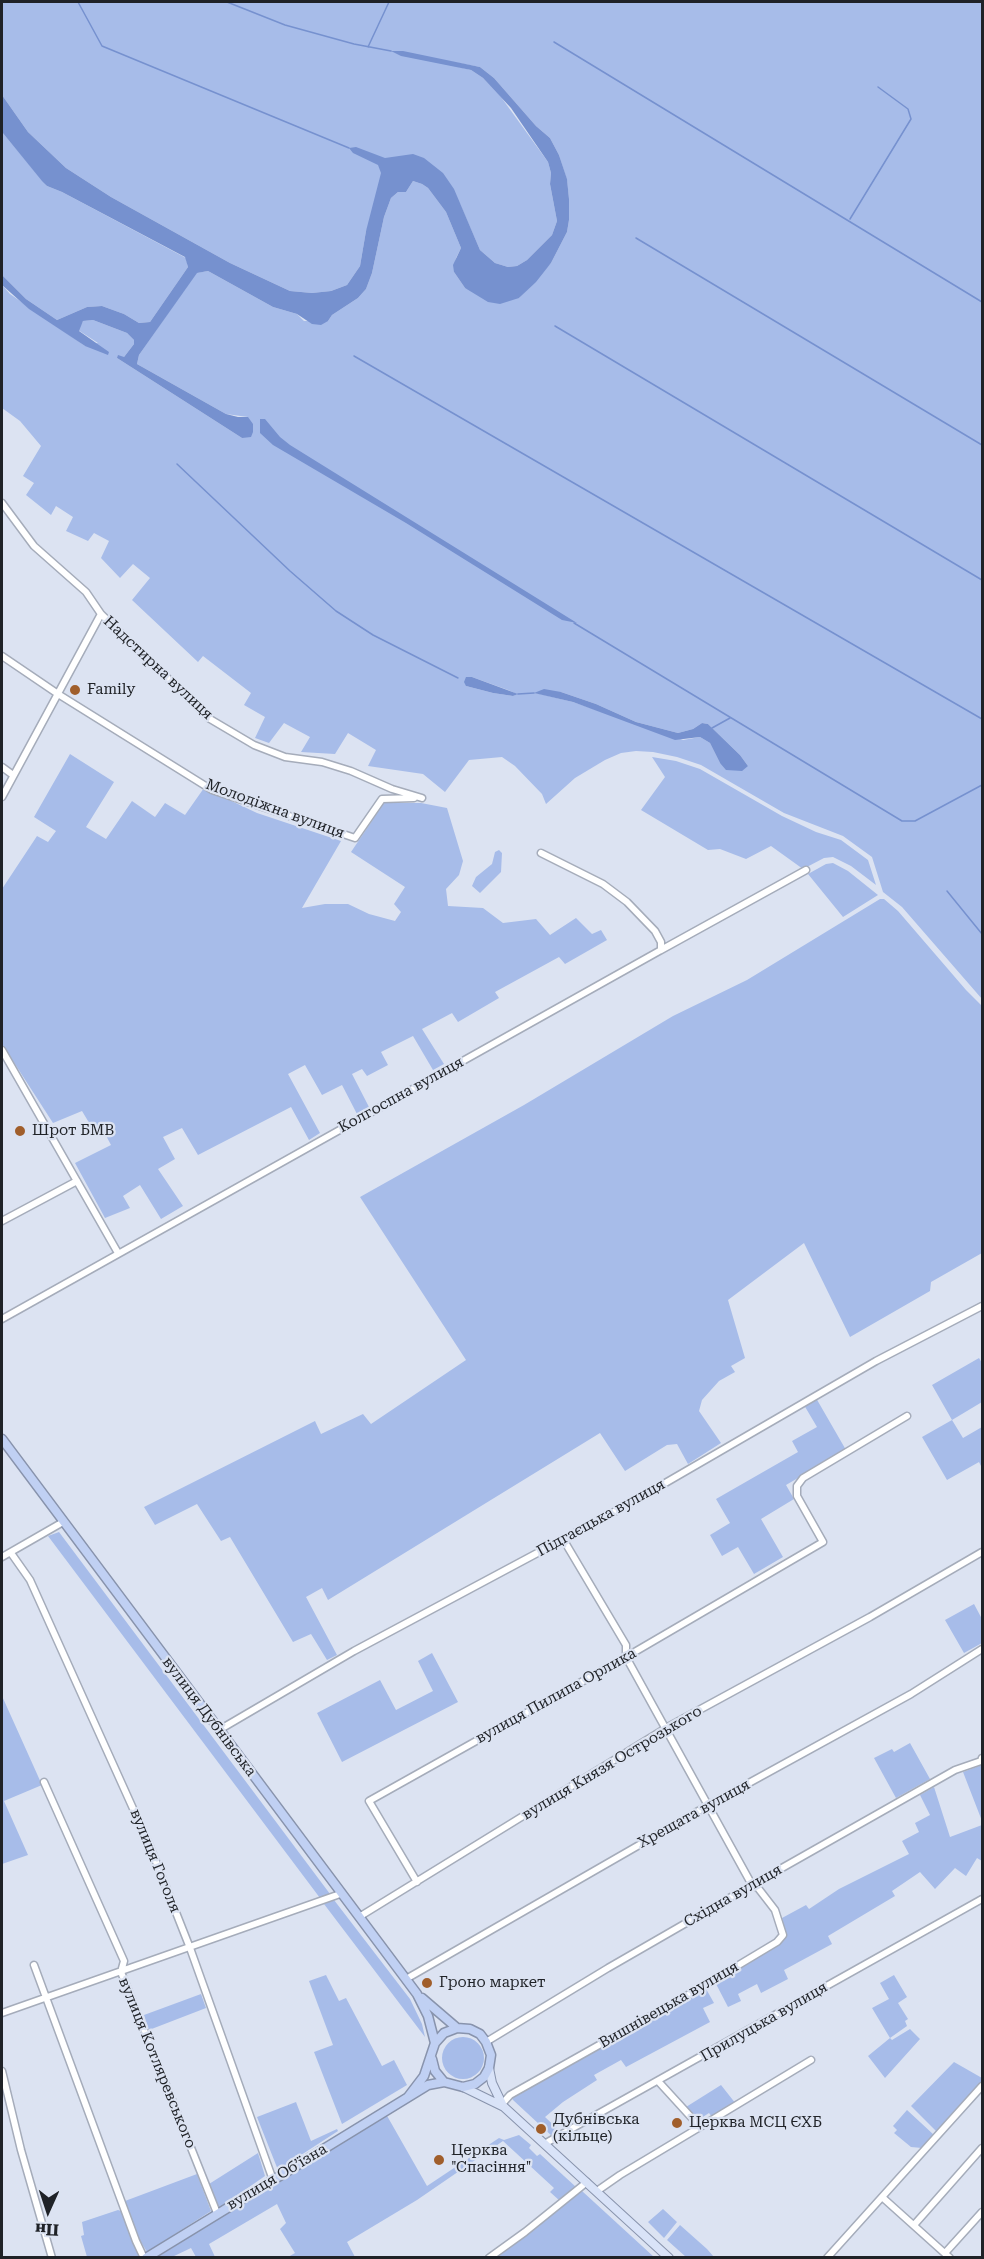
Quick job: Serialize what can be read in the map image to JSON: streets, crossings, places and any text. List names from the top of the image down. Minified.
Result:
{"streets":{"highway":["вулиця Дубнівська","вулиця Об’їзна"],"street":["Надстирна вулиця","Молодіжна вулиця","Колгоспна вулиця","Підгаєцька вулиця","вулиця Пилипа Орлика","вулиця Князя Острозького","Хрещата вулиця","вулиця Гоголя","Східна вулиця","Вишнівецька вулиця","Прилуцька вулиця","вулиця Котляревського"]},"crossings":[["Надстирна вулиця","Молодіжна вулиця"],["Підгаєцька вулиця","вулиця Дубнівська"],["вулиця Пилипа Орлика","вулиця Князя Острозького"],["вулиця Дубнівська","вулиця Князя Острозького"],["вулиця Дубнівська","Хрещата вулиця"],["вулиця Гоголя","вулиця Об’їзна"],["Східна вулиця","Вишнівецька вулиця"],["Східна вулиця","вулиця Об’їзна"],["вулиця Котляревського","вулиця Об’їзна"]],"places":["Family","Шрот БМВ","Гроно маркет","Церква МСЦ ЄХБ","Дубнівська (кільце)","Церква \"Спасіння\""],"north":"bottom"}
